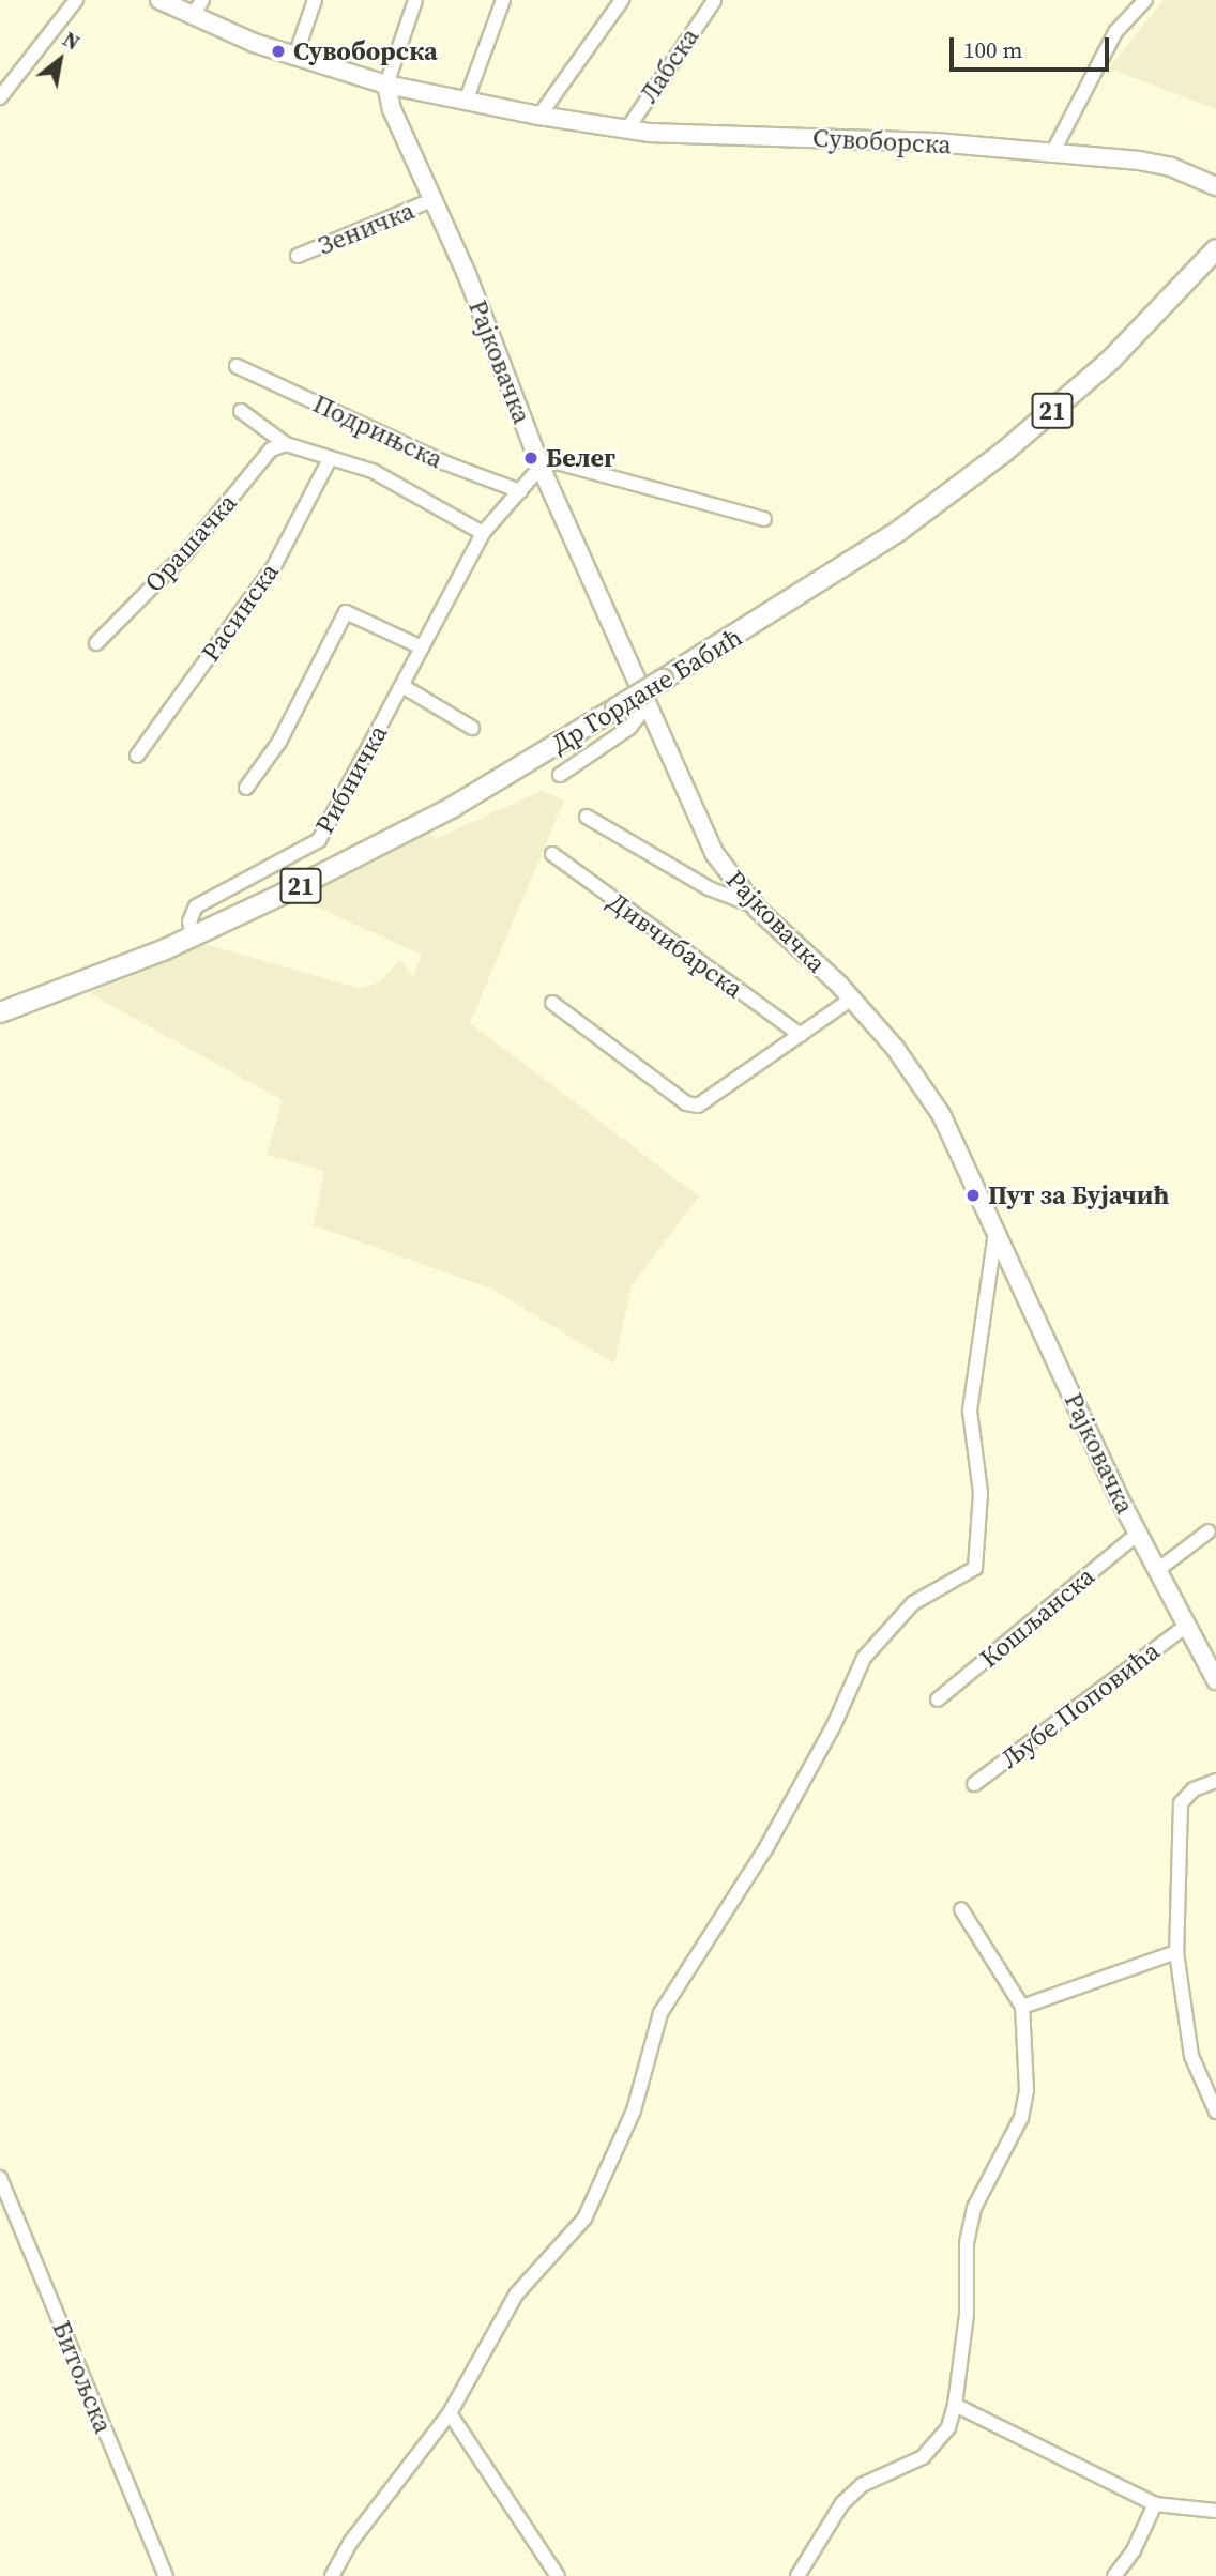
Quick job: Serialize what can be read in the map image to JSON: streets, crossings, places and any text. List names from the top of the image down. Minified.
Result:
{"streets":{"main road":["Сувоборска","Рајковачка","21","Др Гордане Бабић"],"street":["Лабска","Зеничка","Подрињска","Орашачка","Расинска","Рибничка","Дивчибарска","Кошљанска","Љубе Поповића","Битољска"]},"crossings":[["Лабска","Сувоборска"],["Сувоборска","Рајковачка"],["Зеничка","Рајковачка"],["Рајковачка","Рибничка"],["Рајковачка","Кошљанска"],["Рајковачка","Љубе Поповића"],["Подрињска","Орашачка"],["Подрињска","Расинска"],["Подрињска","Рибничка"],["Др Гордане Бабић","Рибничка"]],"places":["Сувоборска","Белег","Пут за Бујачић"],"scale_bar":"100 m","north":"top right"}
